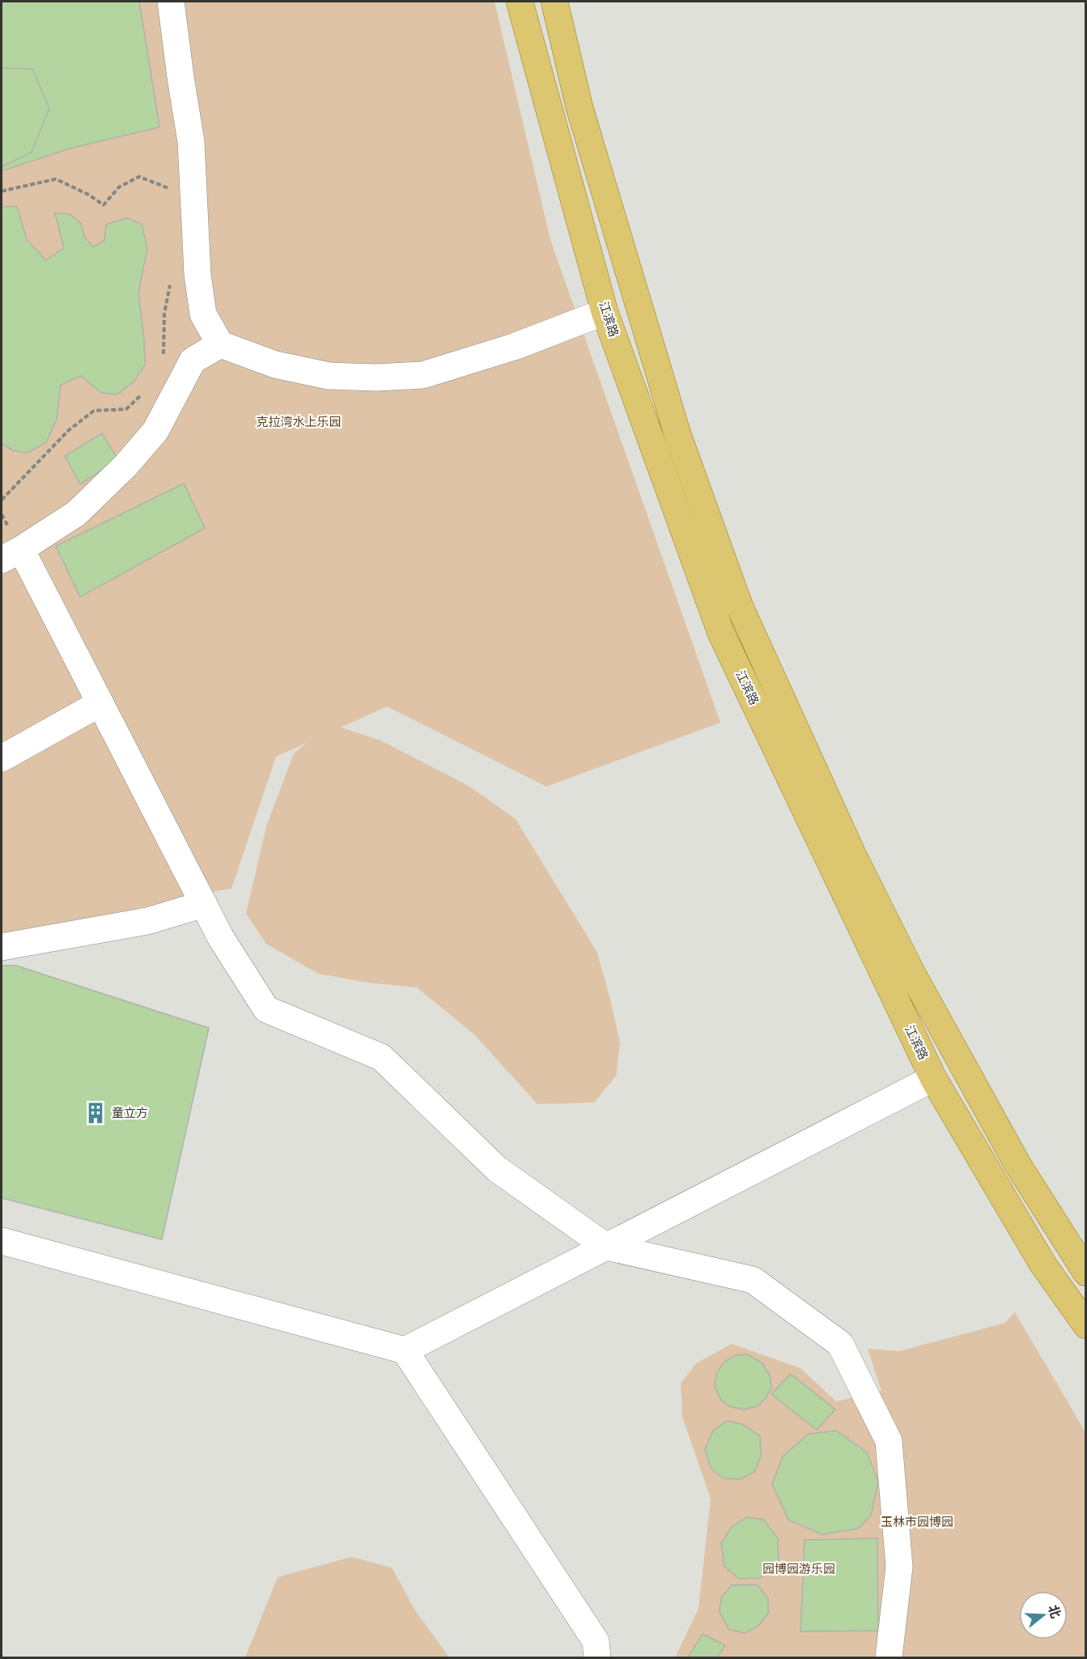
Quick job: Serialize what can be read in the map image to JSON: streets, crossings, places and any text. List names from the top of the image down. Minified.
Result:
{"streets":{"main road":["江滨路"]},"parks":["克拉湾水上乐园","玉林市园博园","园博园游乐园"],"places":{"building":["童立方"]},"north":"right"}
